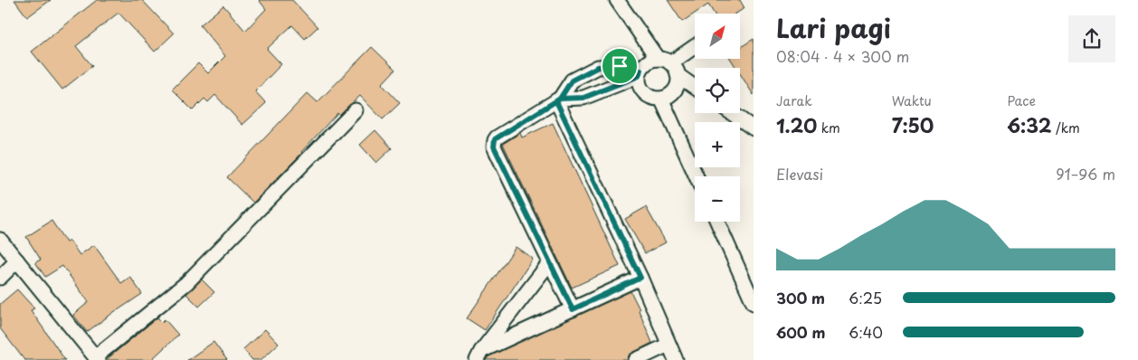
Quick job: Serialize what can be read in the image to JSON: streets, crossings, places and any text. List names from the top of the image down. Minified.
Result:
{"north":"top right","page":{"heading":["Lari pagi","08:04 · 4 × 300 m"],"map_buttons":["+","−"],"stats":[["Jarak","1.20 km"],["Waktu","7:50"],["Pace","6:32 /km"]],"chart":["Elevasi","91–96 m"],"list":[{"name":"300 m","note":"6:25"},{"name":"600 m","note":"6:40"}]}}
